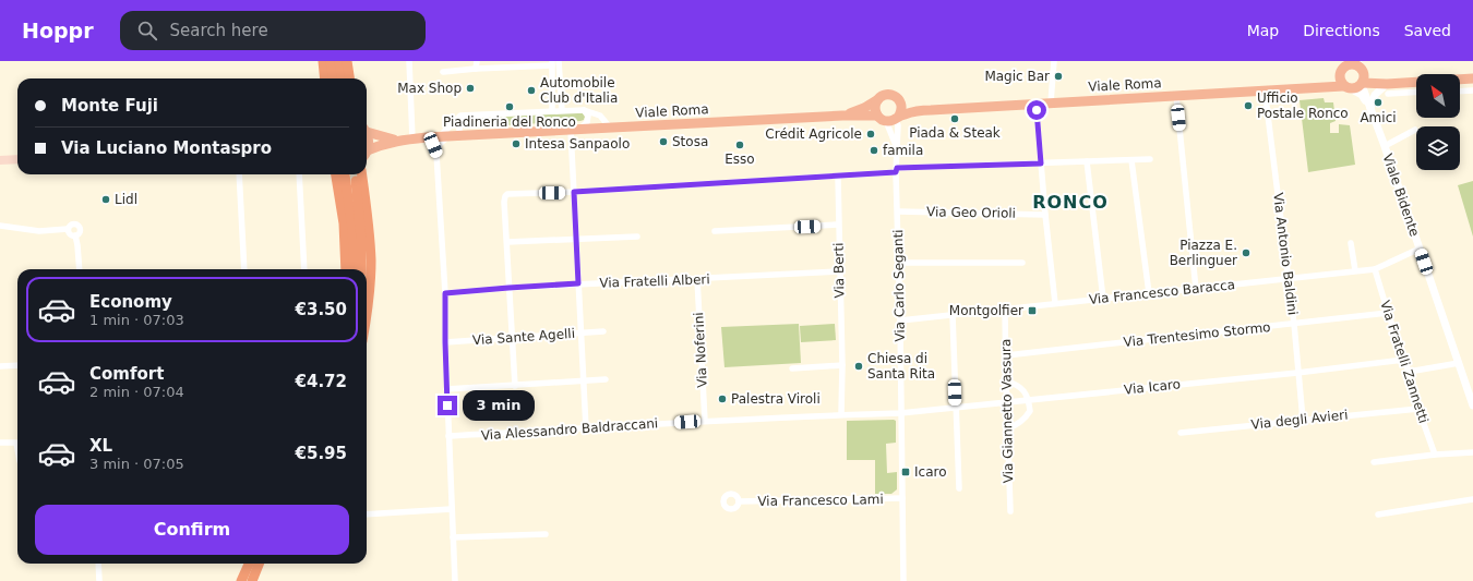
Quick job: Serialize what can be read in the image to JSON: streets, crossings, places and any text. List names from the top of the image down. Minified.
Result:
{"streets":{"main road":["Viale Roma"],"street":["Viale Bidente","Via Geo Orioli","Via Antonio Baldini","Via Berti","Via Fratelli Alberi","Via Carlo Seganti","Via Francesco Baracca","Via Trentesimo Stormo","Via Sante Agelli","Via Noferini","Via Fratelli Zannetti","Via Icaro","Via Giannetto Vassura","Via degli Avieri","Via Alessandro Baldraccani","Via Francesco Lami"]},"crossings":[["Viale Roma","Viale Bidente"],["Viale Roma","Via Antonio Baldini"],["Viale Roma","Via Carlo Seganti"],["Viale Bidente","Via Francesco Baracca"],["Via Geo Orioli","Via Carlo Seganti"],["Via Antonio Baldini","Via Francesco Baracca"],["Via Antonio Baldini","Via Trentesimo Stormo"],["Via Antonio Baldini","Via Icaro"],["Via Antonio Baldini","Via degli Avieri"],["Via Berti","Via Fratelli Alberi"],["Via Berti","Via Alessandro Baldraccani"],["Via Fratelli Alberi","Via Noferini"],["Via Carlo Seganti","Via Francesco Baracca"],["Via Carlo Seganti","Via Icaro"],["Via Carlo Seganti","Via Alessandro Baldraccani"],["Via Carlo Seganti","Via Francesco Lami"],["Via Francesco Baracca","Via Fratelli Zannetti"],["Via Francesco Baracca","Via Giannetto Vassura"],["Via Trentesimo Stormo","Via Fratelli Zannetti"],["Via Trentesimo Stormo","Via Giannetto Vassura"],["Via Noferini","Via Alessandro Baldraccani"],["Via Fratelli Zannetti","Via Icaro"],["Via Fratelli Zannetti","Via degli Avieri"],["Via Icaro","Via Giannetto Vassura"],["Via Icaro","Via Alessandro Baldraccani"]],"districts":["RONCO"],"places":{"other":["Magic Bar","Max Shop","Automobile Club d'Italia","Amici","Ufficio Postale Ronco","Piadineria del Ronco","Piada & Steak","Crédit Agricole","Stosa","Intesa Sanpaolo","Esso","famila","Lidl","Piazza E. Berlinguer","Chiesa di Santa Rita","Palestra Viroli"],"transit":["Montgolfier","Icaro"]},"north":"top left","page":{"header":"Hoppr","search":"Search here","nav":["Map","Directions","Saved"],"banner":["Monte Fuji","Via Luciano Montaspro"],"list":[{"name":"Economy","note":"1 min · 07:03","value":"€3.50"},{"name":"Comfort","note":"2 min · 07:04","value":"€4.72"},{"name":"XL","note":"3 min · 07:05","value":"€5.95"}],"bubble":"3 min","buttons":"Confirm"}}
